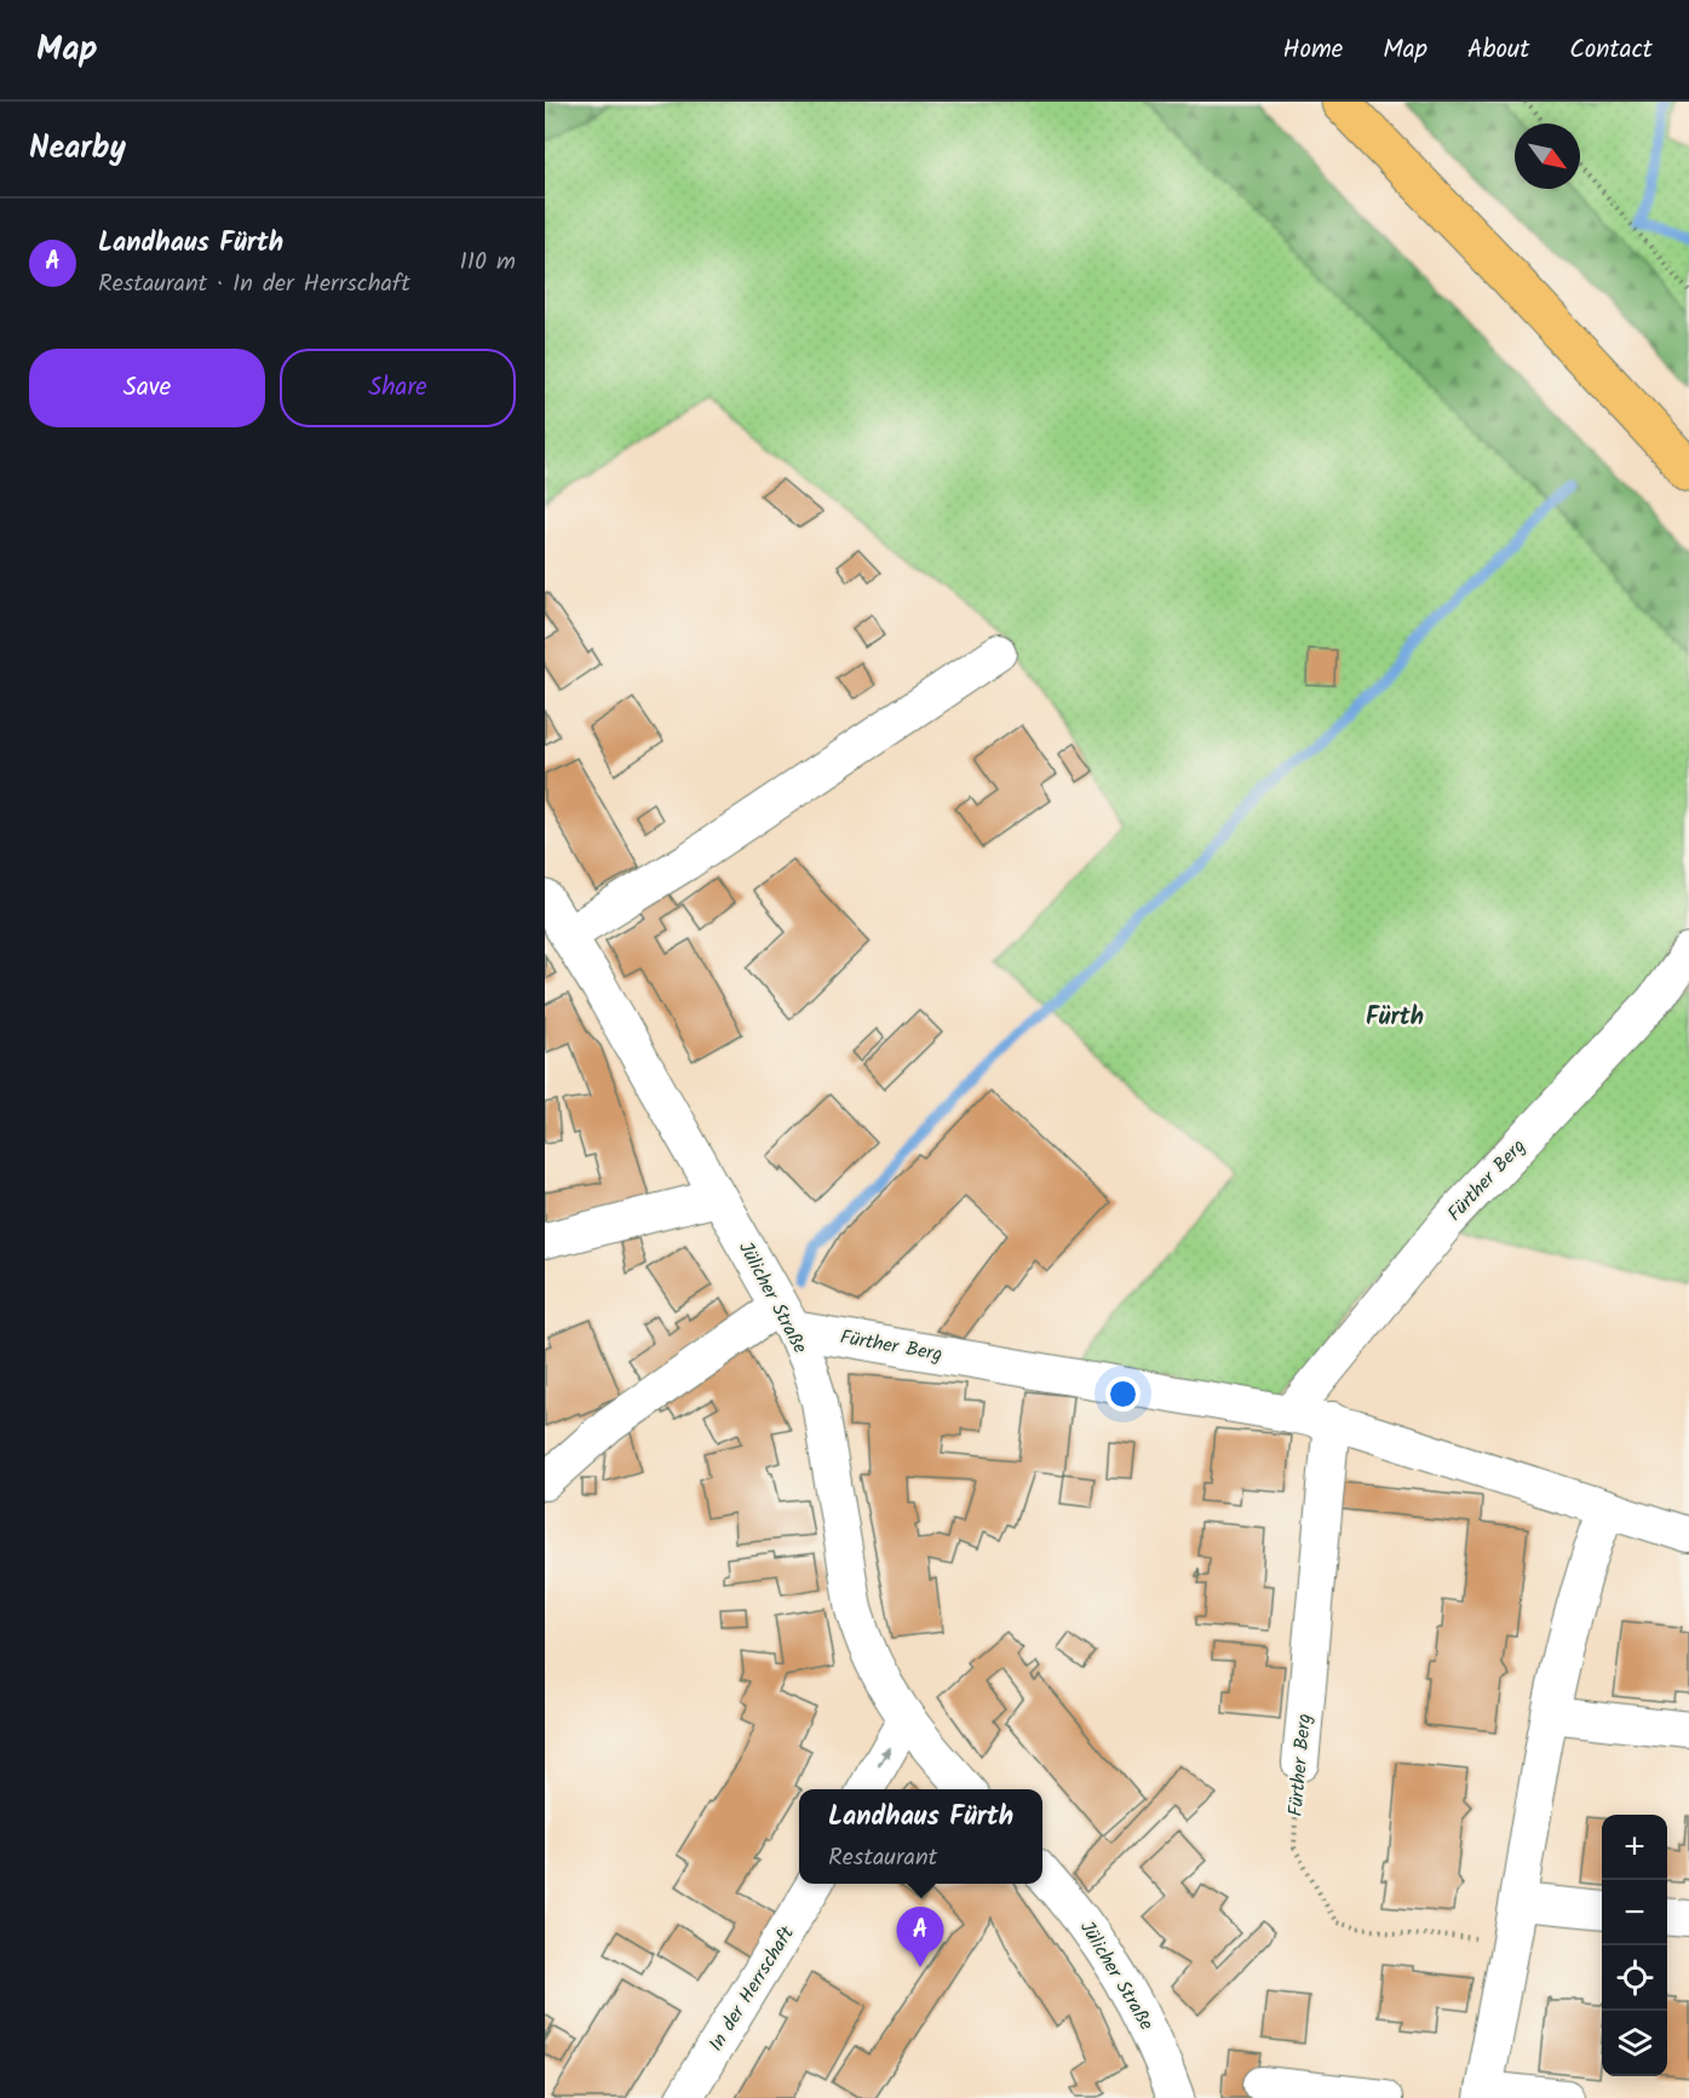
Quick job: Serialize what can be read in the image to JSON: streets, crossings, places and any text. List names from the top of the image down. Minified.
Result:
{"streets":{"street":["Fürther Berg","Jülicher Straße","In der Herrschaft"]},"crossings":[["Fürther Berg","Jülicher Straße"]],"districts":["Fürth"],"north":"bottom right","page":{"header":"Map","nav":["Home","Map","About","Contact"],"heading":"Nearby","list":[{"mark":"A","name":"Landhaus Fürth","note":"Restaurant · In der Herrschaft","value":"110 m"}],"buttons":["Save","Share"],"popup":["Landhaus Fürth","Restaurant"],"map_buttons":["+","−"],"pins":"A"}}
